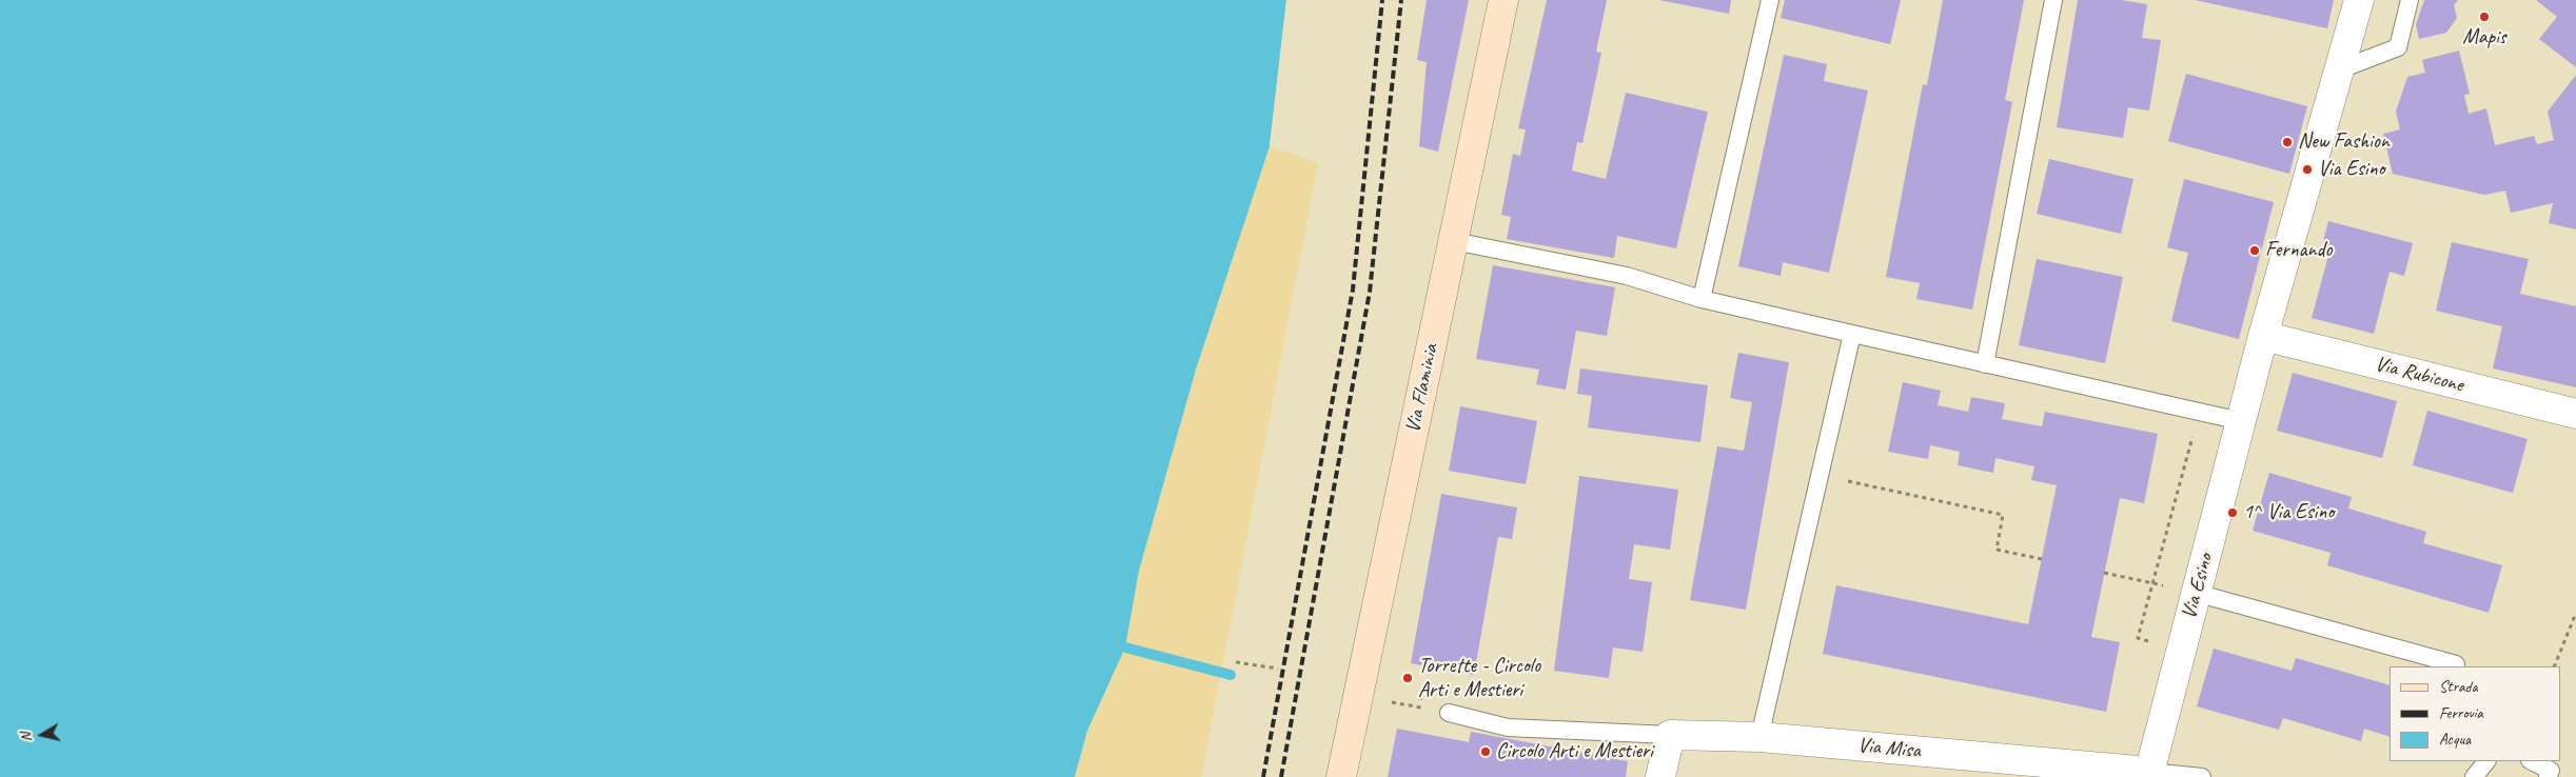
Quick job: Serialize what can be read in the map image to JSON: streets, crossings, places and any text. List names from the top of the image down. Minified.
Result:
{"streets":{"main road":["Via Flaminia"],"street":["Via Rubicone","Via Esino","Via Misa"]},"crossings":[["Via Rubicone","Via Esino"],["Via Esino","Via Misa"]],"places":["Mapis","New Fashion","Via Esino","Fernando","1^ Via Esino","Torrette - Circolo Arti e Mestieri","Circolo Arti e Mestieri"],"legend":["Strada","Ferrovia","Acqua"],"north":"left"}
